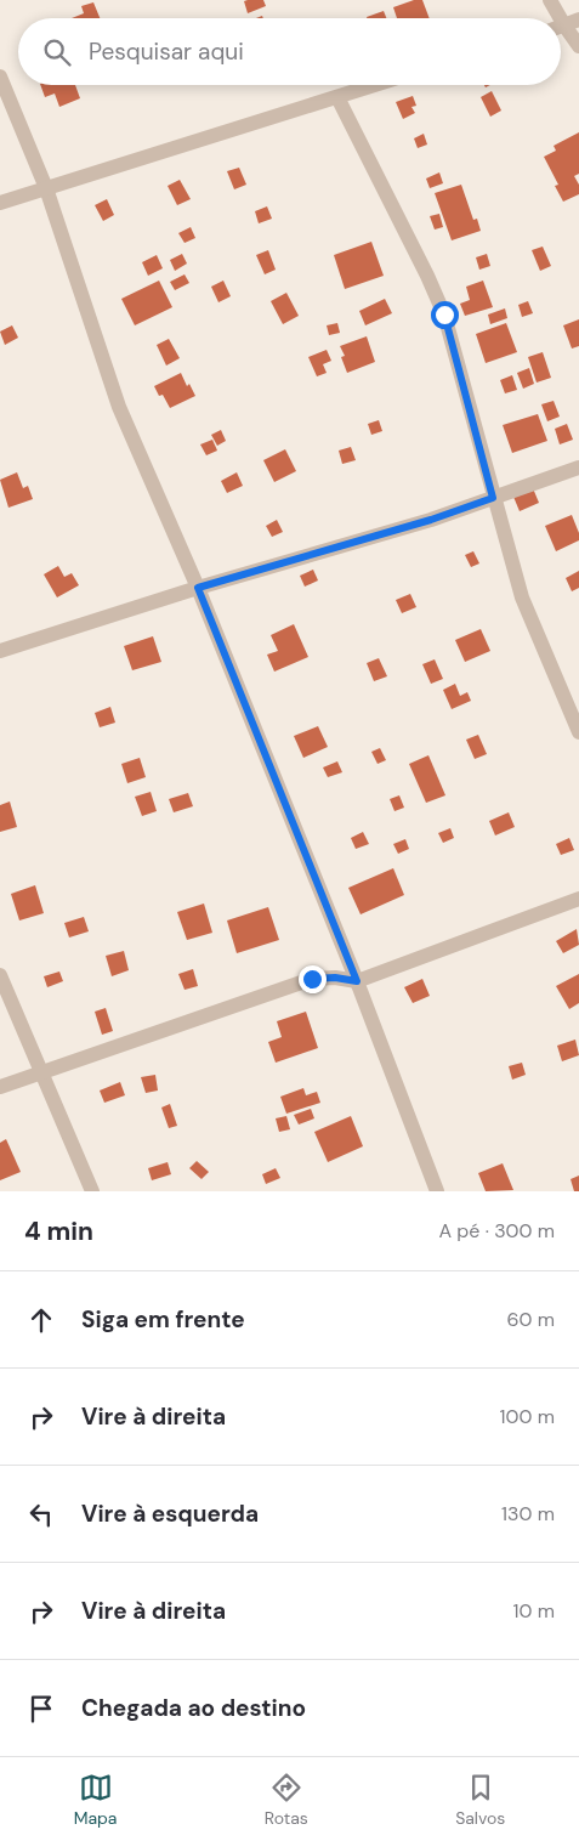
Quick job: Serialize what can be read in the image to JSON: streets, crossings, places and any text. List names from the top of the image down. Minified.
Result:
{"page":{"search":"Pesquisar aqui","heading":["4 min","A pé · 300 m"],"list":[["Siga em frente","60 m"],["Vire à direita","100 m"],["Vire à esquerda","130 m"],["Vire à direita","10 m"],"Chegada ao destino"],"nav":["Mapa","Rotas","Salvos"]}}
